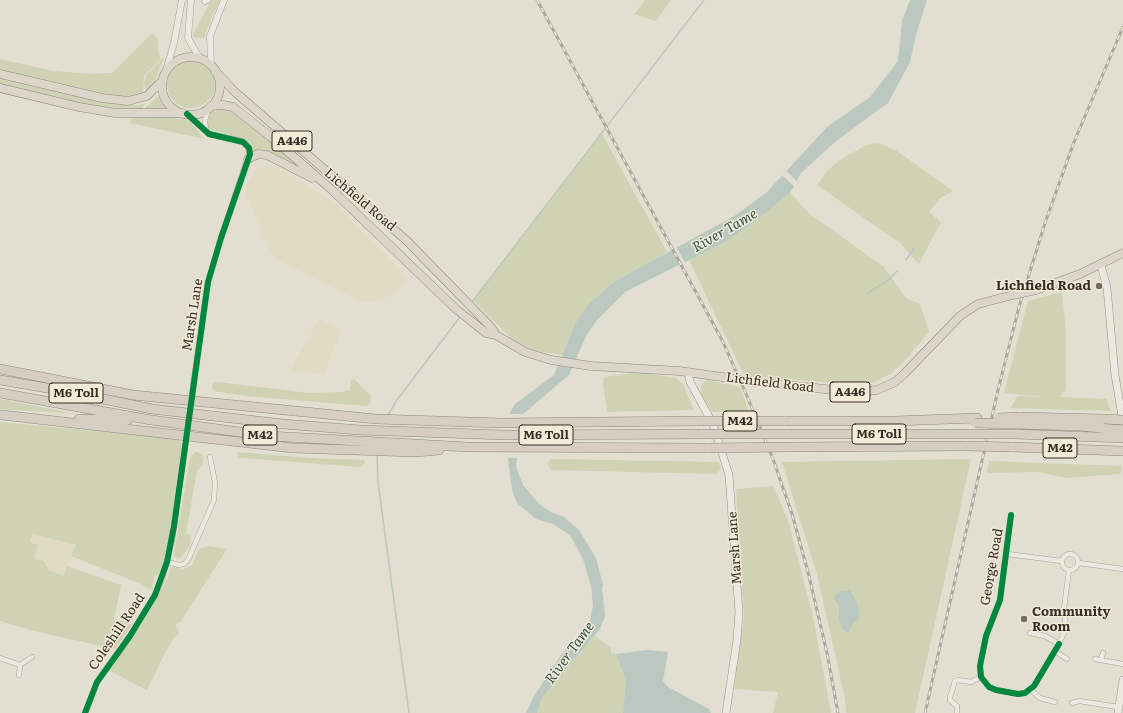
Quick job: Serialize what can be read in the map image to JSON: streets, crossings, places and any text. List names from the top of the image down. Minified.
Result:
{"streets":{"highway":["A446","Lichfield Road","M6 Toll","M42"],"main road":["Marsh Lane"],"street":["George Road","Coleshill Road"]},"crossings":[["Lichfield Road","Marsh Lane"],["Marsh Lane","Coleshill Road"],["M6 Toll","M42"]],"water":["River Tame"],"places":["Lichfield Road","Community Room"]}
